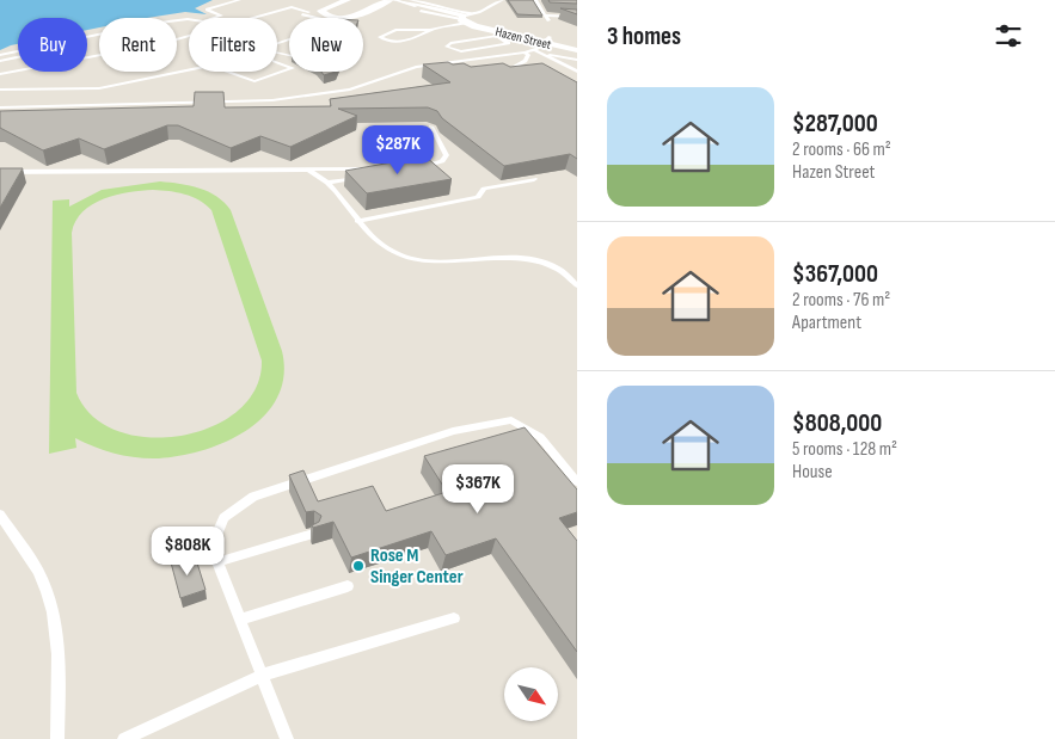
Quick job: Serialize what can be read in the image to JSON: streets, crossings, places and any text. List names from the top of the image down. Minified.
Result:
{"streets":{"street":["Hazen Street"]},"places":["Rose M Singer Center"],"north":"bottom right","page":{"heading":"3 homes","chip":["Buy","Rent","Filters","New"],"list":[{"name":"$287,000","note":"2 rooms · 66 m² · Hazen Street"},{"name":"$367,000","note":"2 rooms · 76 m² · Apartment"},{"name":"$808,000","note":"5 rooms · 128 m² · House"}],"price":["$287K","$367K","$808K"]}}
